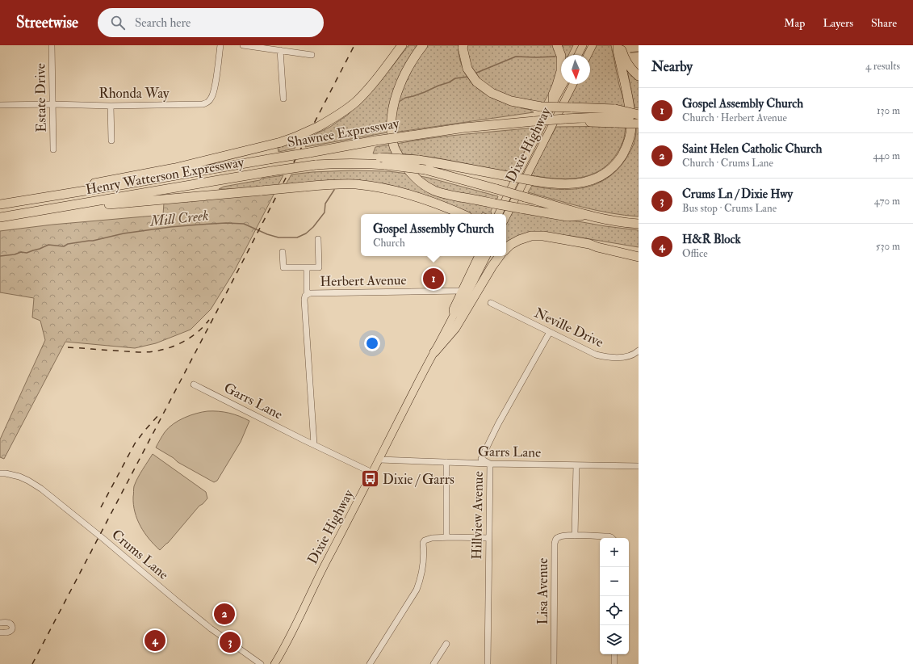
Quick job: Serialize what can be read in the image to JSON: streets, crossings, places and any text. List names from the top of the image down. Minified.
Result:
{"streets":{"highway":["Shawnee Expressway","Henry Watterson Expressway"],"main road":["Dixie Highway"],"street":["Rhonda Way","Estate Drive","Herbert Avenue","Neville Drive","Garrs Lane","Hillview Avenue","Crums Lane","Lisa Avenue"]},"crossings":[["Rhonda Way","Estate Drive"],["Dixie Highway","Herbert Avenue"],["Dixie Highway","Garrs Lane"],["Neville Drive","Hillview Avenue"],["Garrs Lane","Hillview Avenue"]],"water":["Mill Creek"],"places":{"bus stop":["Dixie / Garrs"]},"north":"bottom","page":{"header":"Streetwise","search":"Search here","nav":["Map","Layers","Share"],"heading":["Nearby","4 results"],"list":[{"mark":"1","name":"Gospel Assembly Church","note":"Church · Herbert Avenue","value":"130 m"},{"mark":"2","name":"Saint Helen Catholic Church","note":"Church · Crums Lane","value":"440 m"},{"mark":"3","name":"Crums Ln / Dixie Hwy","note":"Bus stop · Crums Lane","value":"470 m"},{"mark":"4","name":"H&R Block","note":"Office","value":"530 m"}],"popup":["Gospel Assembly Church","Church"],"pins":["1","2","4","3"],"map_buttons":["+","−"]}}
